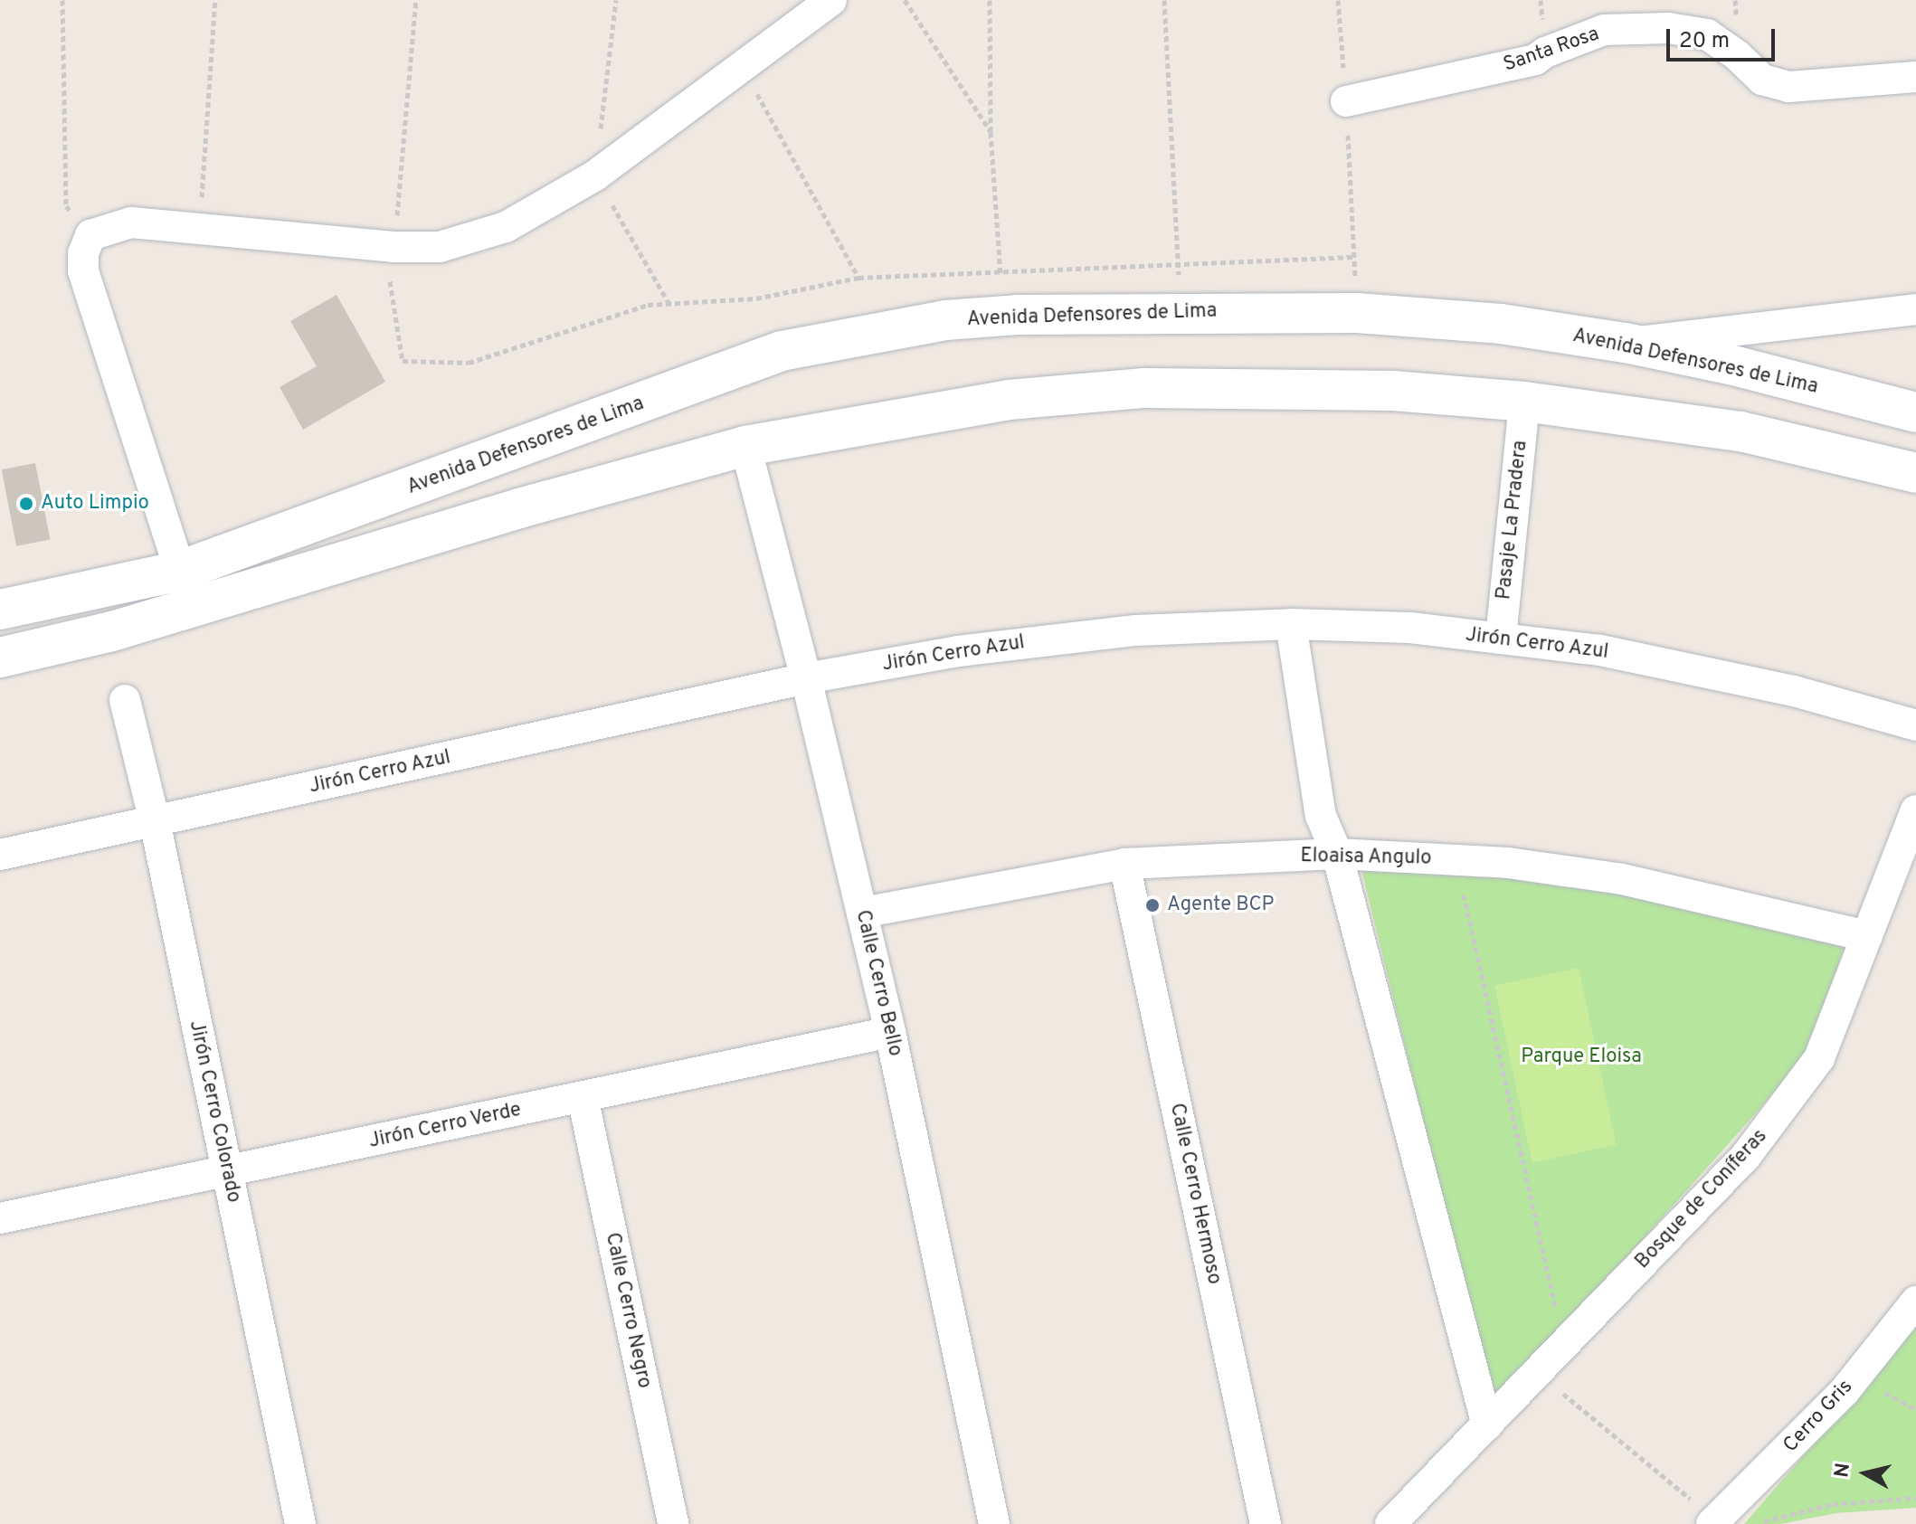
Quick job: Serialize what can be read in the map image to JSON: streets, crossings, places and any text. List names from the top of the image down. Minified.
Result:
{"streets":{"main road":["Avenida Defensores de Lima"],"street":["Santa Rosa","Pasaje La Pradera","Jirón Cerro Azul","Eloaisa Angulo","Calle Cerro Bello","Jirón Cerro Colorado","Jirón Cerro Verde","Calle Cerro Hermoso","Bosque de Coníferas","Calle Cerro Negro","Cerro Gris"]},"crossings":[["Pasaje La Pradera","Jirón Cerro Azul"],["Jirón Cerro Azul","Calle Cerro Bello"],["Jirón Cerro Azul","Jirón Cerro Colorado"],["Eloaisa Angulo","Calle Cerro Bello"],["Eloaisa Angulo","Calle Cerro Hermoso"],["Eloaisa Angulo","Bosque de Coníferas"],["Calle Cerro Bello","Jirón Cerro Verde"],["Jirón Cerro Colorado","Jirón Cerro Verde"],["Jirón Cerro Verde","Calle Cerro Negro"]],"parks":["Parque Eloisa"],"places":["Auto Limpio","Agente BCP"],"scale_bar":"20 m","north":"left"}
